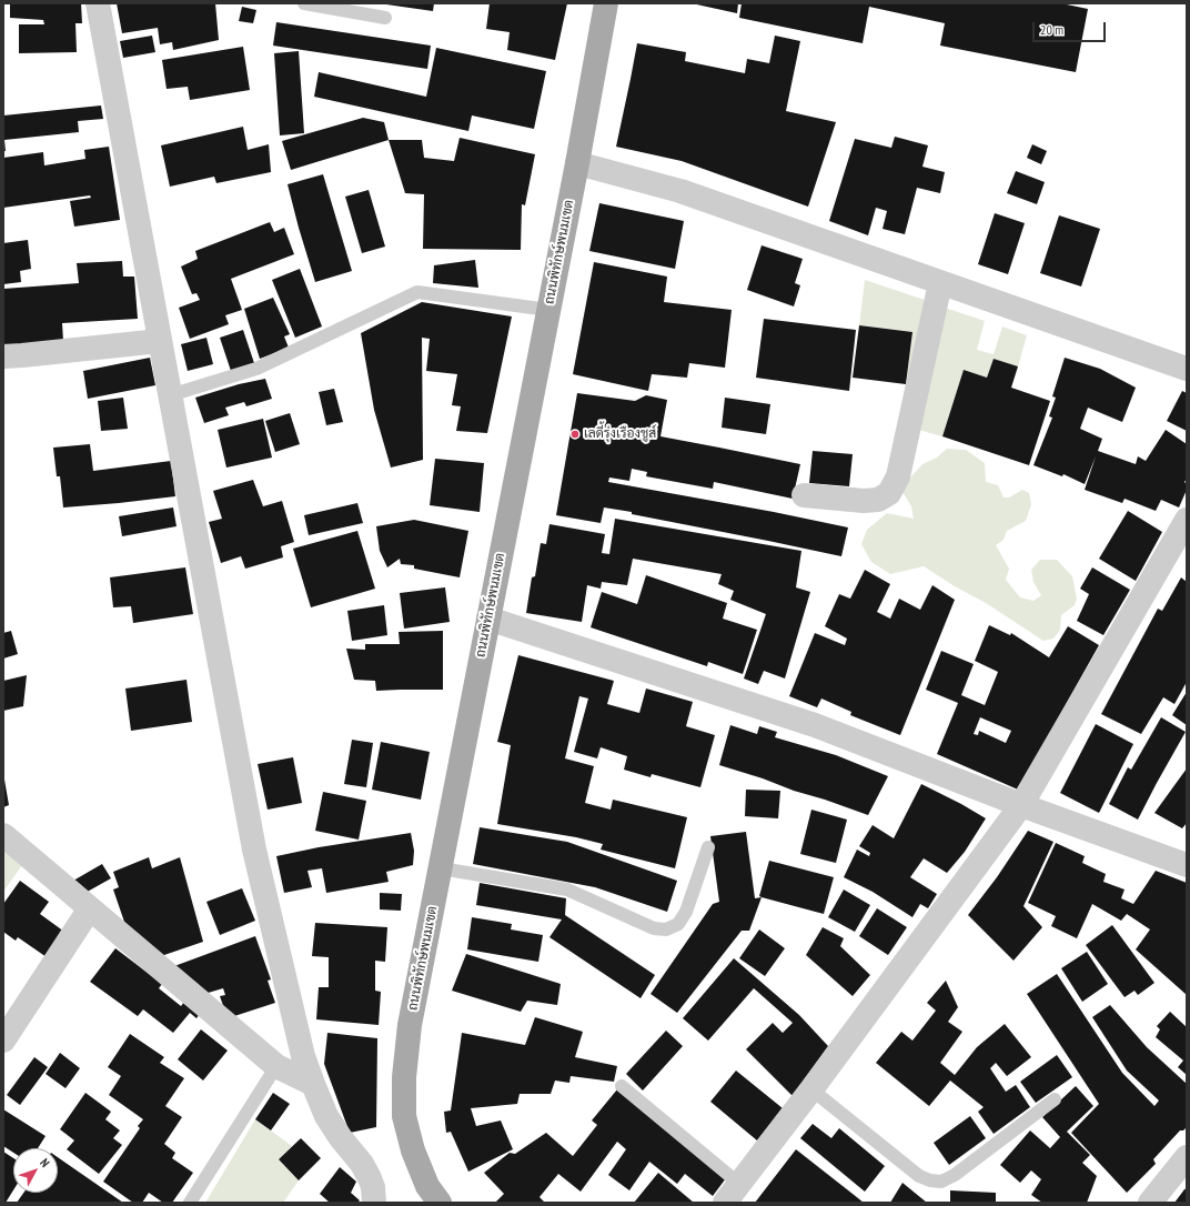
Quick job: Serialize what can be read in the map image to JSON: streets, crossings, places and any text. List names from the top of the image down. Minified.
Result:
{"streets":{"main road":["ถนนพิทักษ์พนมเขต"]},"places":["เลดี้รุ่งเรืองชูส์"],"scale_bar":"20 m","north":"top right"}
